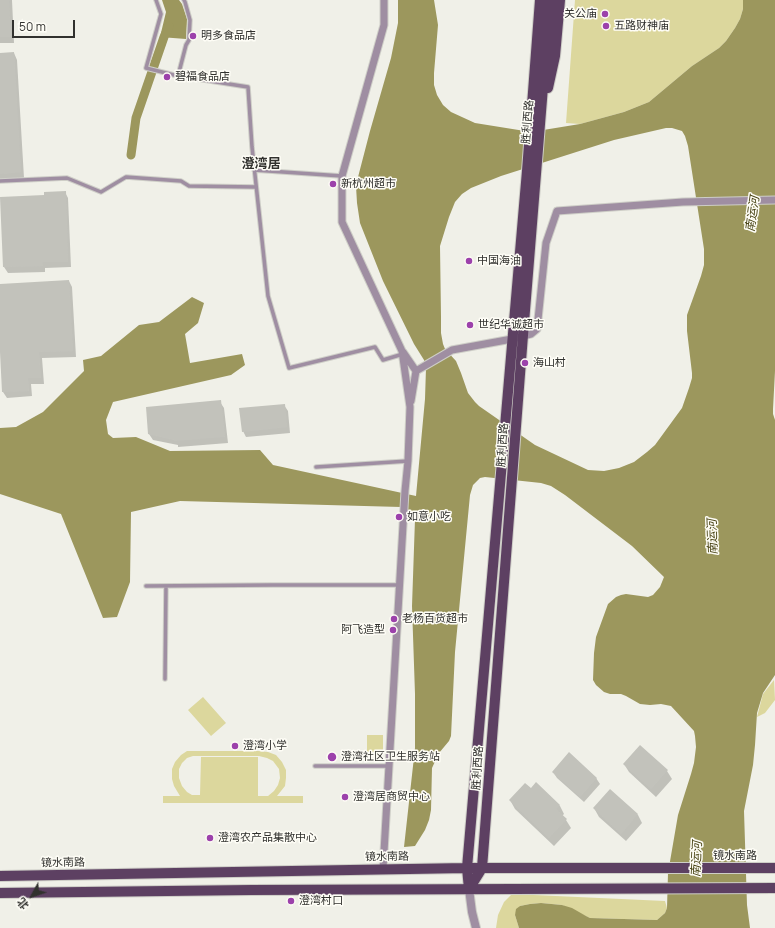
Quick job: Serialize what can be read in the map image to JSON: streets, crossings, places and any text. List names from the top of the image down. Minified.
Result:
{"streets":{"main road":["胜利西路","镜水南路"]},"crossings":[["胜利西路","镜水南路"]],"districts":["澄湾居"],"water":["南运河"],"places":["关公庙","五路财神庙","明多食品店","碧福食品店","新杭州超市","中国海油","世纪华诚超市","海山村","如意小吃","老杨百货超市","阿飞造型","澄湾小学","澄湾社区卫生服务站","澄湾居商贸中心","澄湾农产品集散中心","澄湾村口"],"scale_bar":"50 m","north":"bottom left"}
